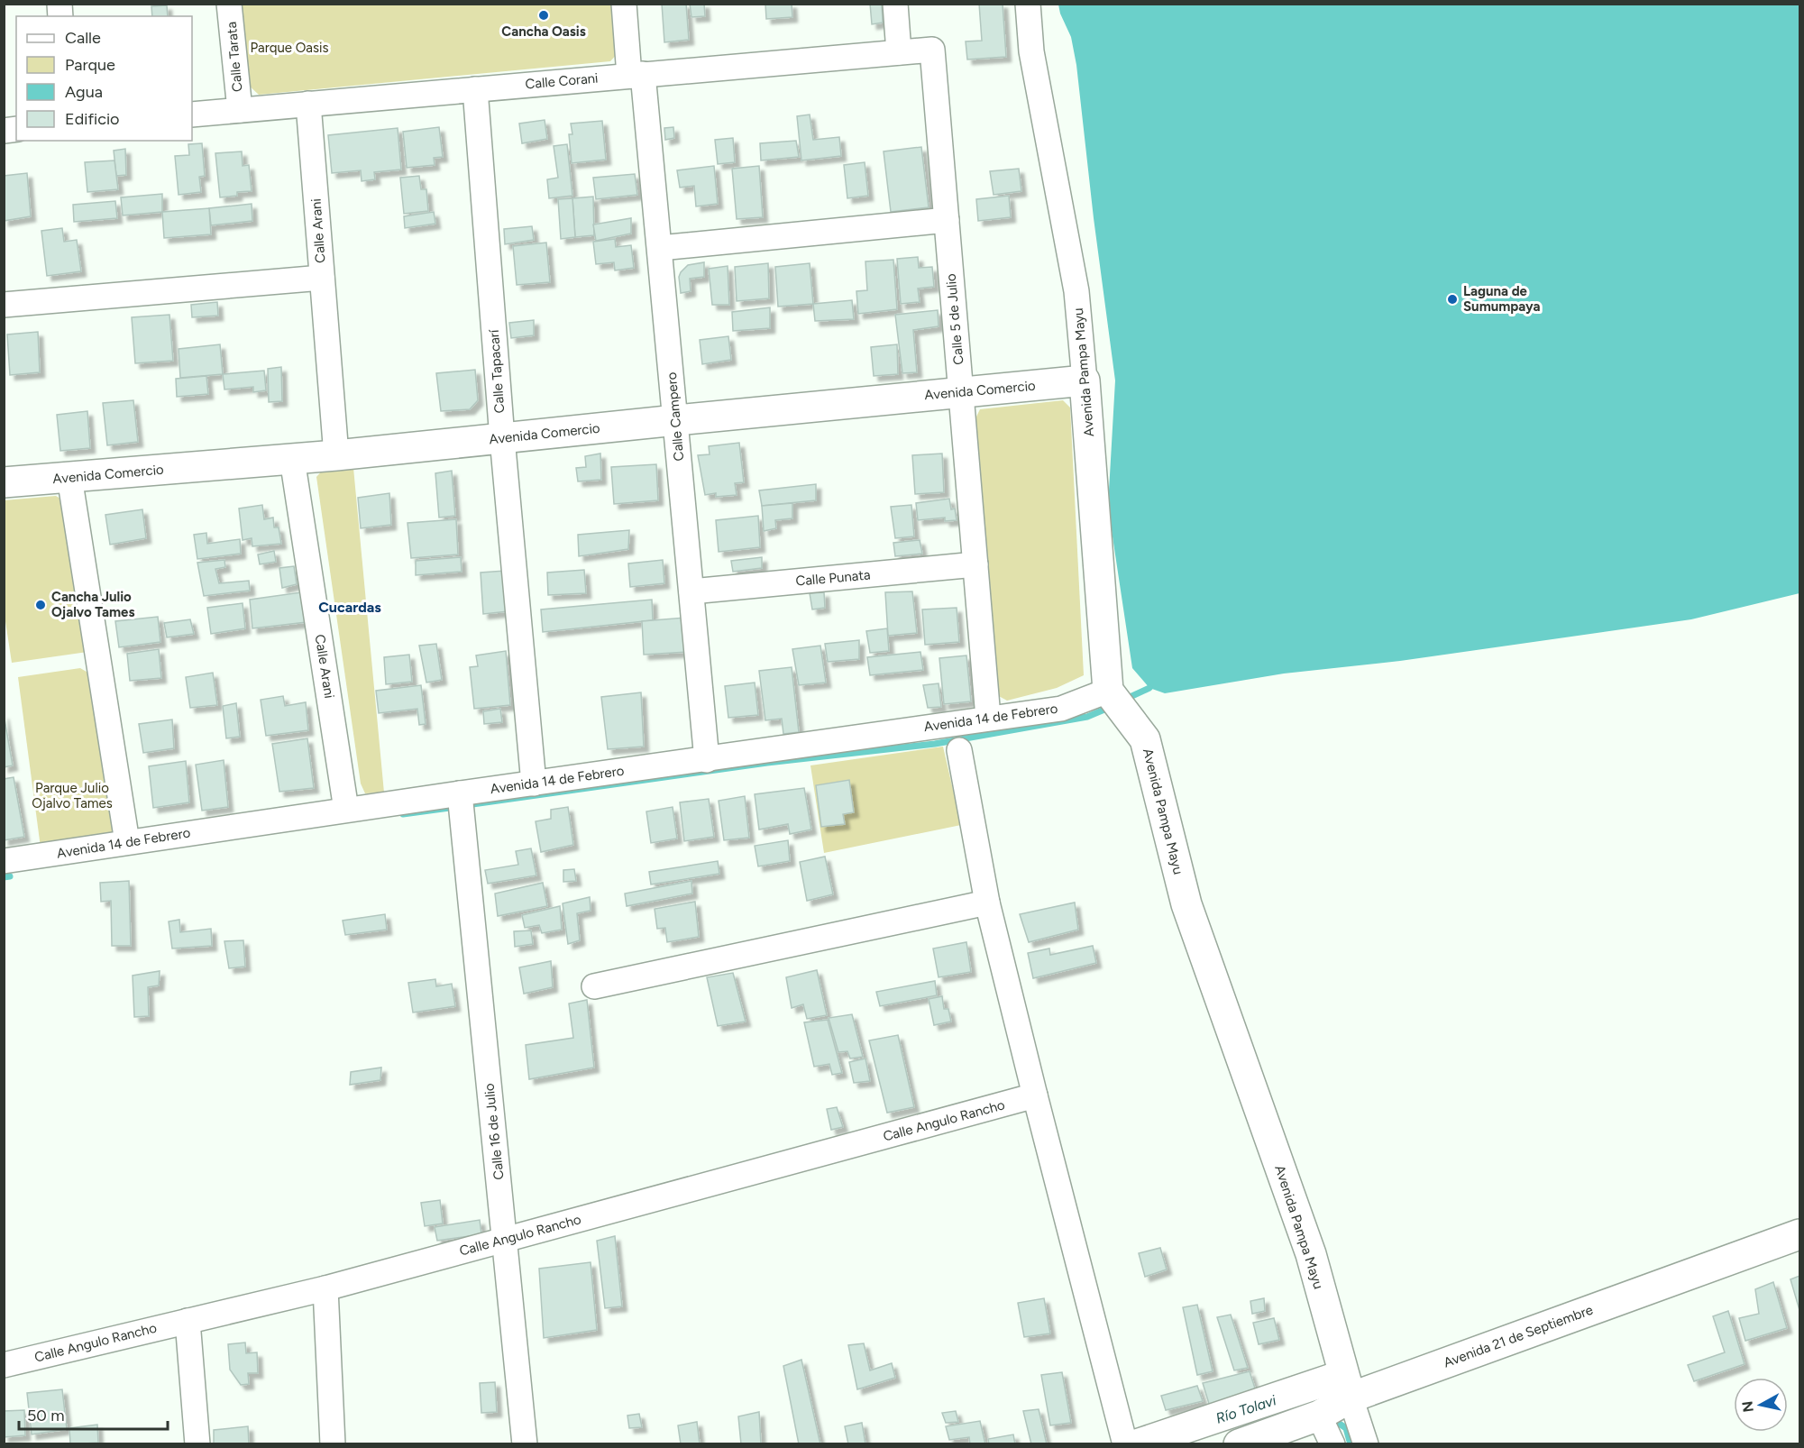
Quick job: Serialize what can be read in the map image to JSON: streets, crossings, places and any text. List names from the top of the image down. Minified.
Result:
{"streets":{"street":["Calle Tarata","Calle Corani","Calle Arani","Calle 5 de Julio","Calle Tapacarí","Avenida Pampa Mayu","Avenida Comercio","Calle Campero","Calle Punata","Avenida 14 de Febrero","Calle Angulo Rancho","Calle 16 de Julio","Avenida 21 de Septiembre"]},"crossings":[["Calle Tarata","Calle Corani"],["Calle Corani","Calle Arani"],["Calle Corani","Calle 5 de Julio"],["Calle Corani","Calle Tapacarí"],["Calle Corani","Calle Campero"],["Calle Arani","Avenida Comercio"],["Calle Arani","Avenida 14 de Febrero"],["Calle 5 de Julio","Avenida Comercio"],["Calle 5 de Julio","Calle Punata"],["Calle 5 de Julio","Avenida 14 de Febrero"],["Calle Tapacarí","Avenida Comercio"],["Calle Tapacarí","Avenida 14 de Febrero"],["Avenida Pampa Mayu","Avenida Comercio"],["Avenida Pampa Mayu","Avenida 14 de Febrero"],["Avenida Pampa Mayu","Avenida 21 de Septiembre"],["Avenida Comercio","Calle Campero"],["Calle Campero","Calle Punata"],["Calle Campero","Avenida 14 de Febrero"],["Avenida 14 de Febrero","Calle 16 de Julio"],["Calle Angulo Rancho","Calle 16 de Julio"]],"districts":["Cucardas"],"water":["Río Tolavi"],"parks":["Parque Oasis","Parque Julio Ojalvo Tames"],"places":["Cancha Oasis","Laguna de Sumumpaya","Cancha Julio Ojalvo Tames"],"legend":["Calle","Parque","Agua","Edificio"],"scale_bar":"50 m","north":"left"}
